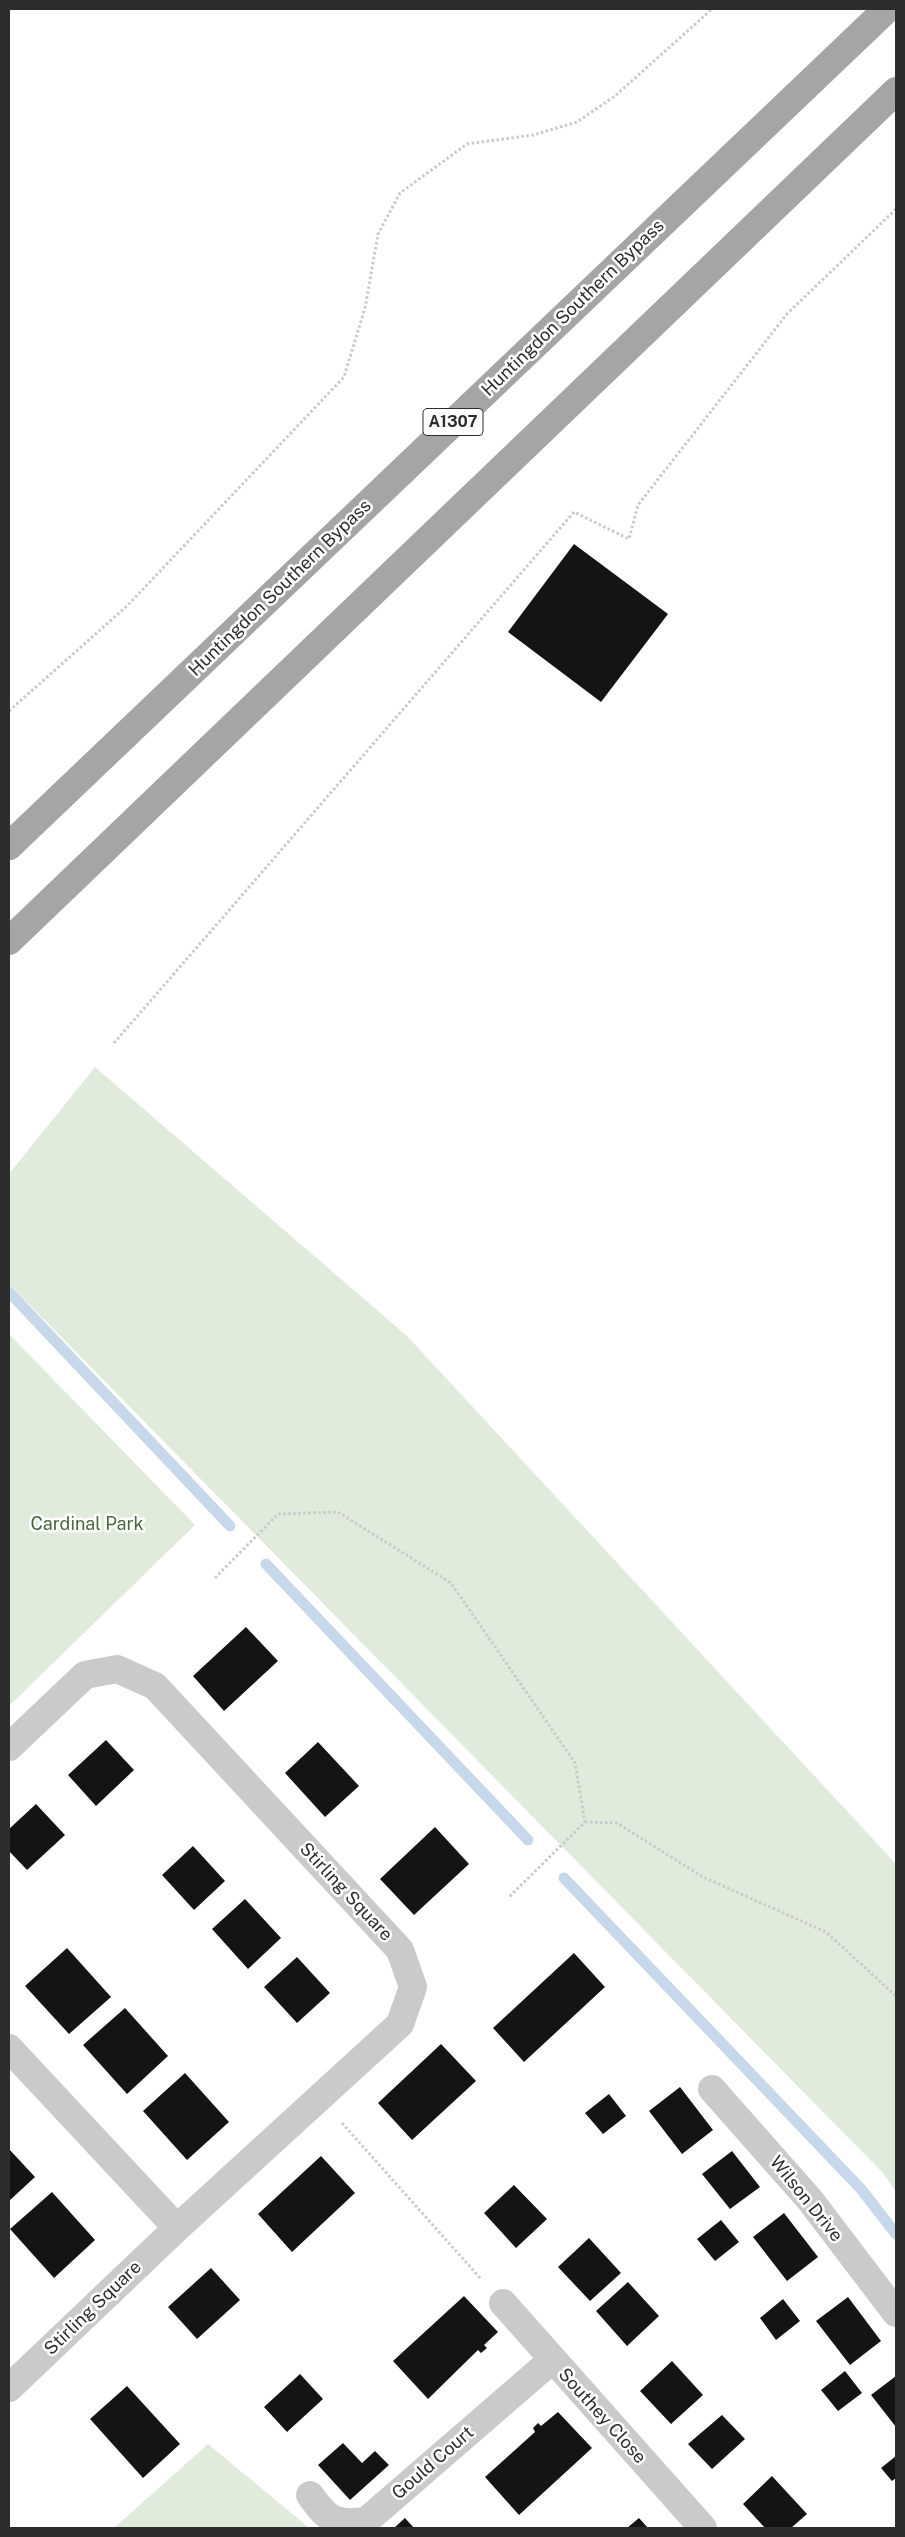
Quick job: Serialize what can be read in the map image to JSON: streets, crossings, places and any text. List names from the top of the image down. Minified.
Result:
{"streets":{"main road":["Huntingdon Southern Bypass","A1307"],"street":["Stirling Square","Wilson Drive","Southey Close","Gould Court"]},"crossings":[["Southey Close","Gould Court"]],"parks":["Cardinal Park"]}
